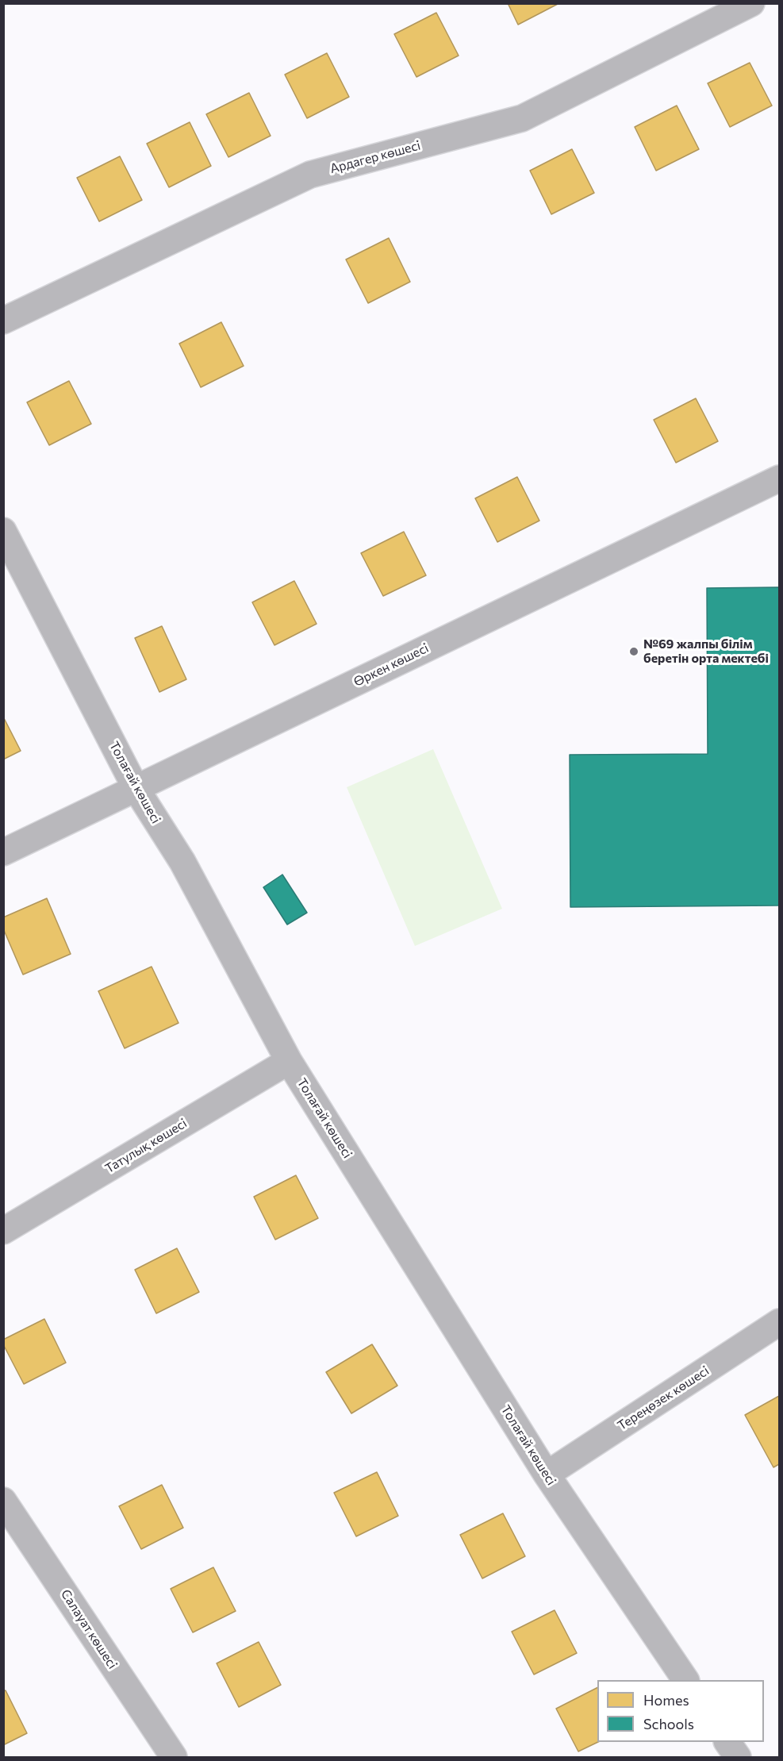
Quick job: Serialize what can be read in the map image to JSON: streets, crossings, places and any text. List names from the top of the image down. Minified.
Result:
{"streets":{"street":["Ардагер көшесі","Өркен көшесі","Толағай көшесі","Татулық көшесі","Тереңөзек көшесі","Салауат көшесі"]},"crossings":[["Өркен көшесі","Толағай көшесі"],["Толағай көшесі","Татулық көшесі"],["Толағай көшесі","Тереңөзек көшесі"]],"places":["№69 жалпы білім беретін орта мектебі"],"legend":["Homes","Schools"]}
